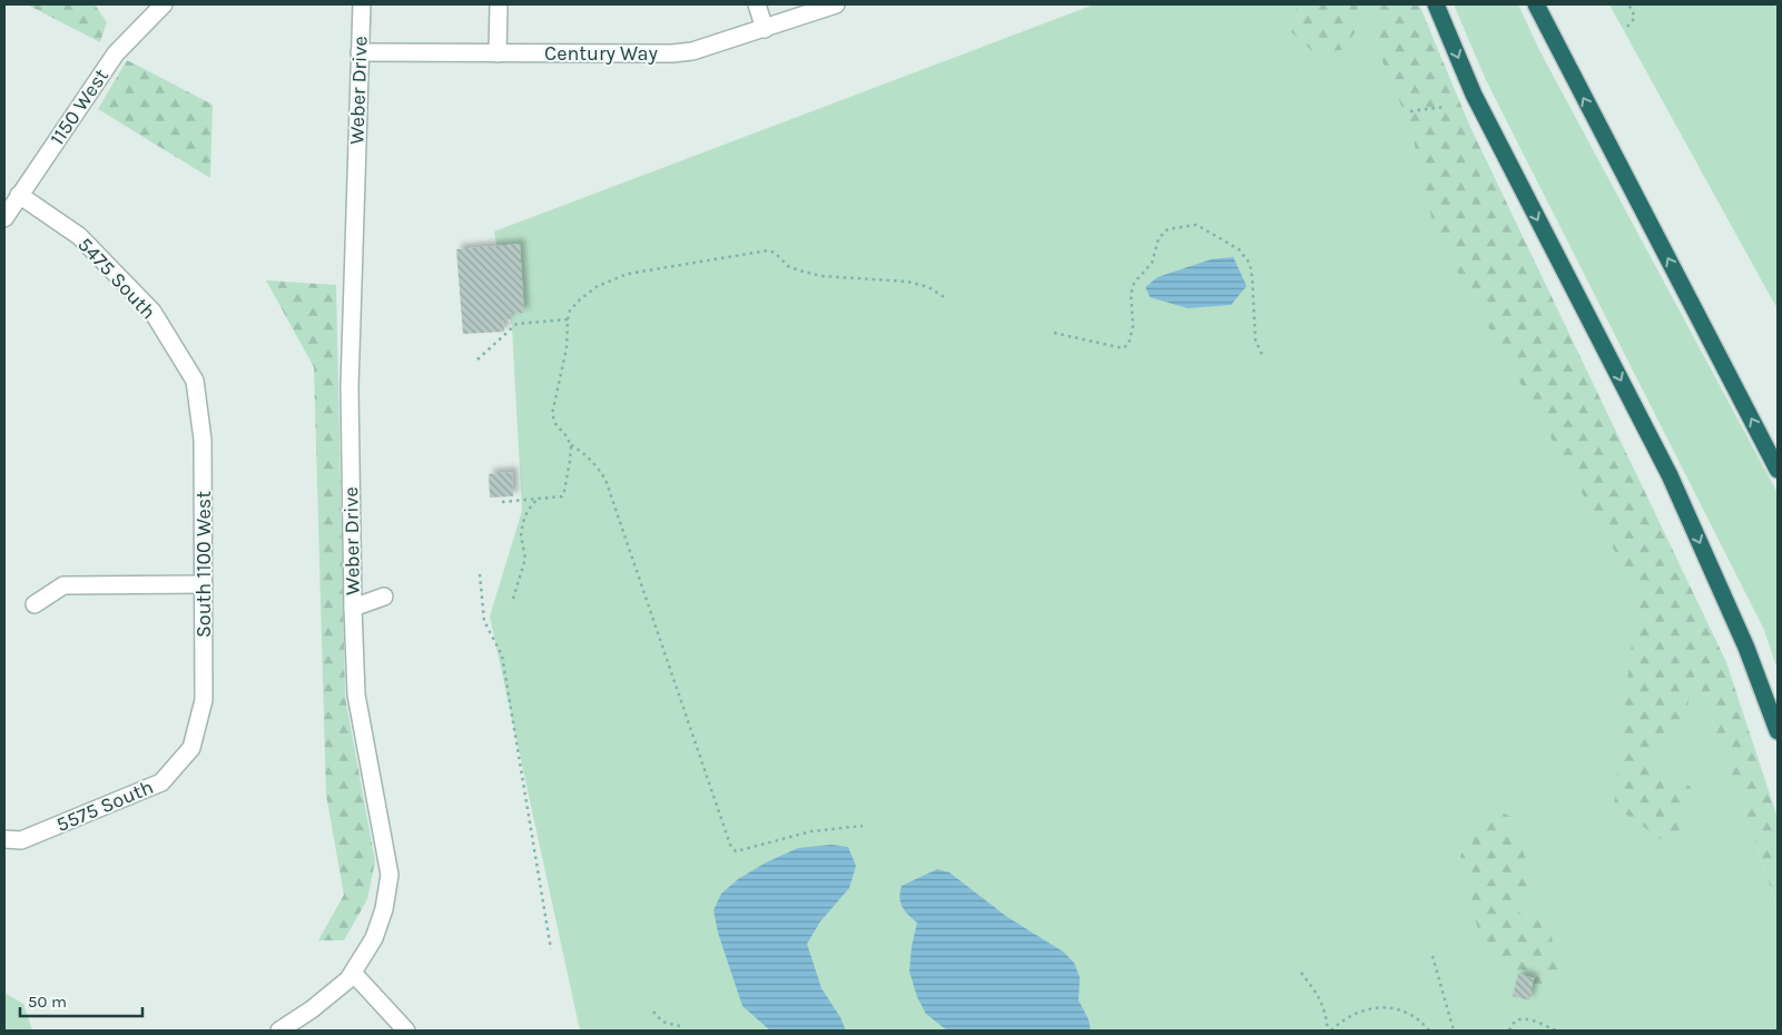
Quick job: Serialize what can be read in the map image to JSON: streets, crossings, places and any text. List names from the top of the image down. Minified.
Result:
{"streets":{"street":["Century Way","Weber Drive","1150 West","5475 South","South 1100 West","5575 South"]},"crossings":[["Century Way","Weber Drive"],["1150 West","5475 South"],["5475 South","South 1100 West"],["South 1100 West","5575 South"]],"scale_bar":"50 m"}
